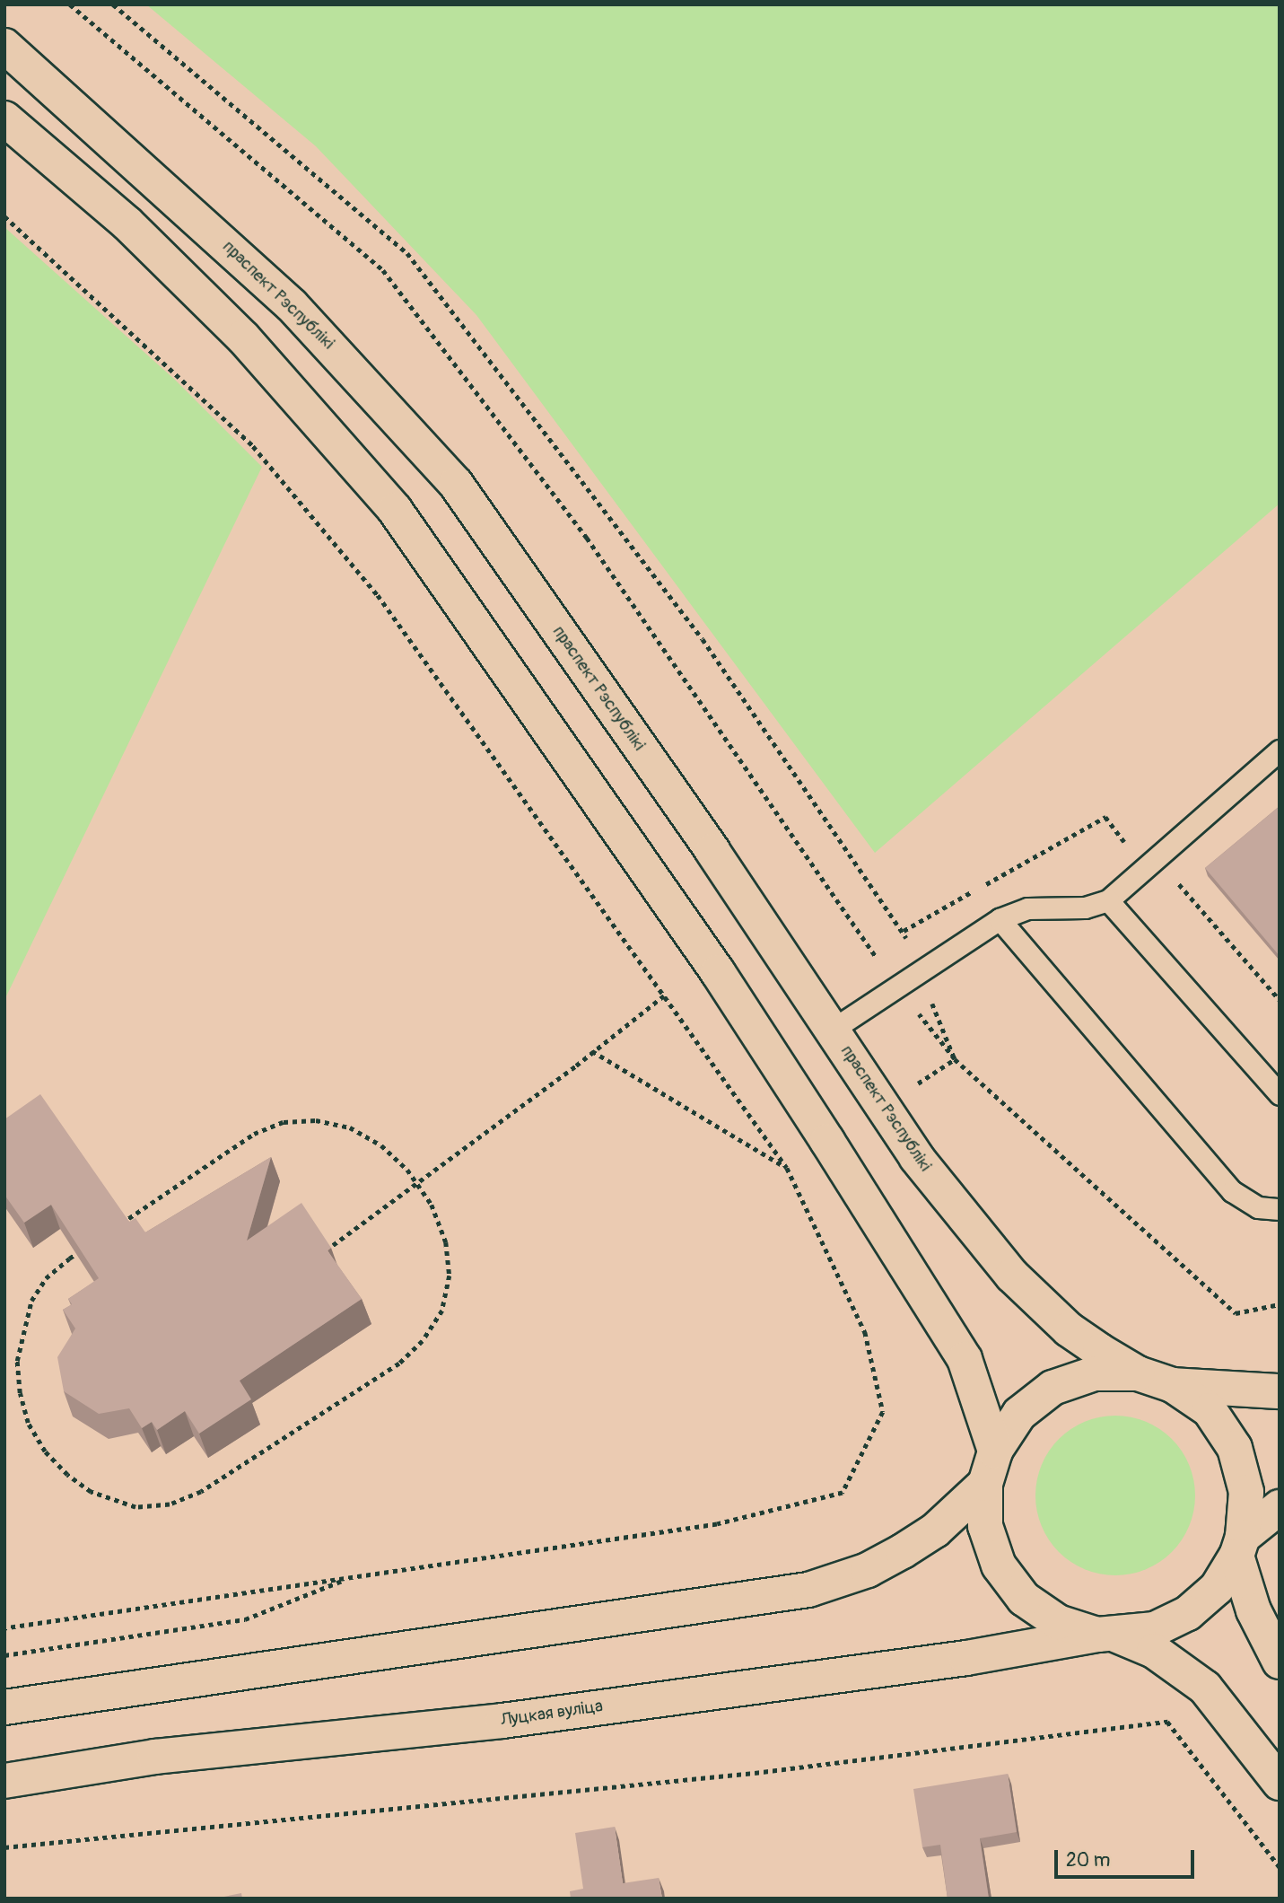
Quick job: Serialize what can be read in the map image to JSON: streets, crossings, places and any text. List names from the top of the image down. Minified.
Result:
{"streets":{"main road":["праспект Рэспублікі","Луцкая вуліца"]},"crossings":[["праспект Рэспублікі","Луцкая вуліца"]],"scale_bar":"20 m"}
